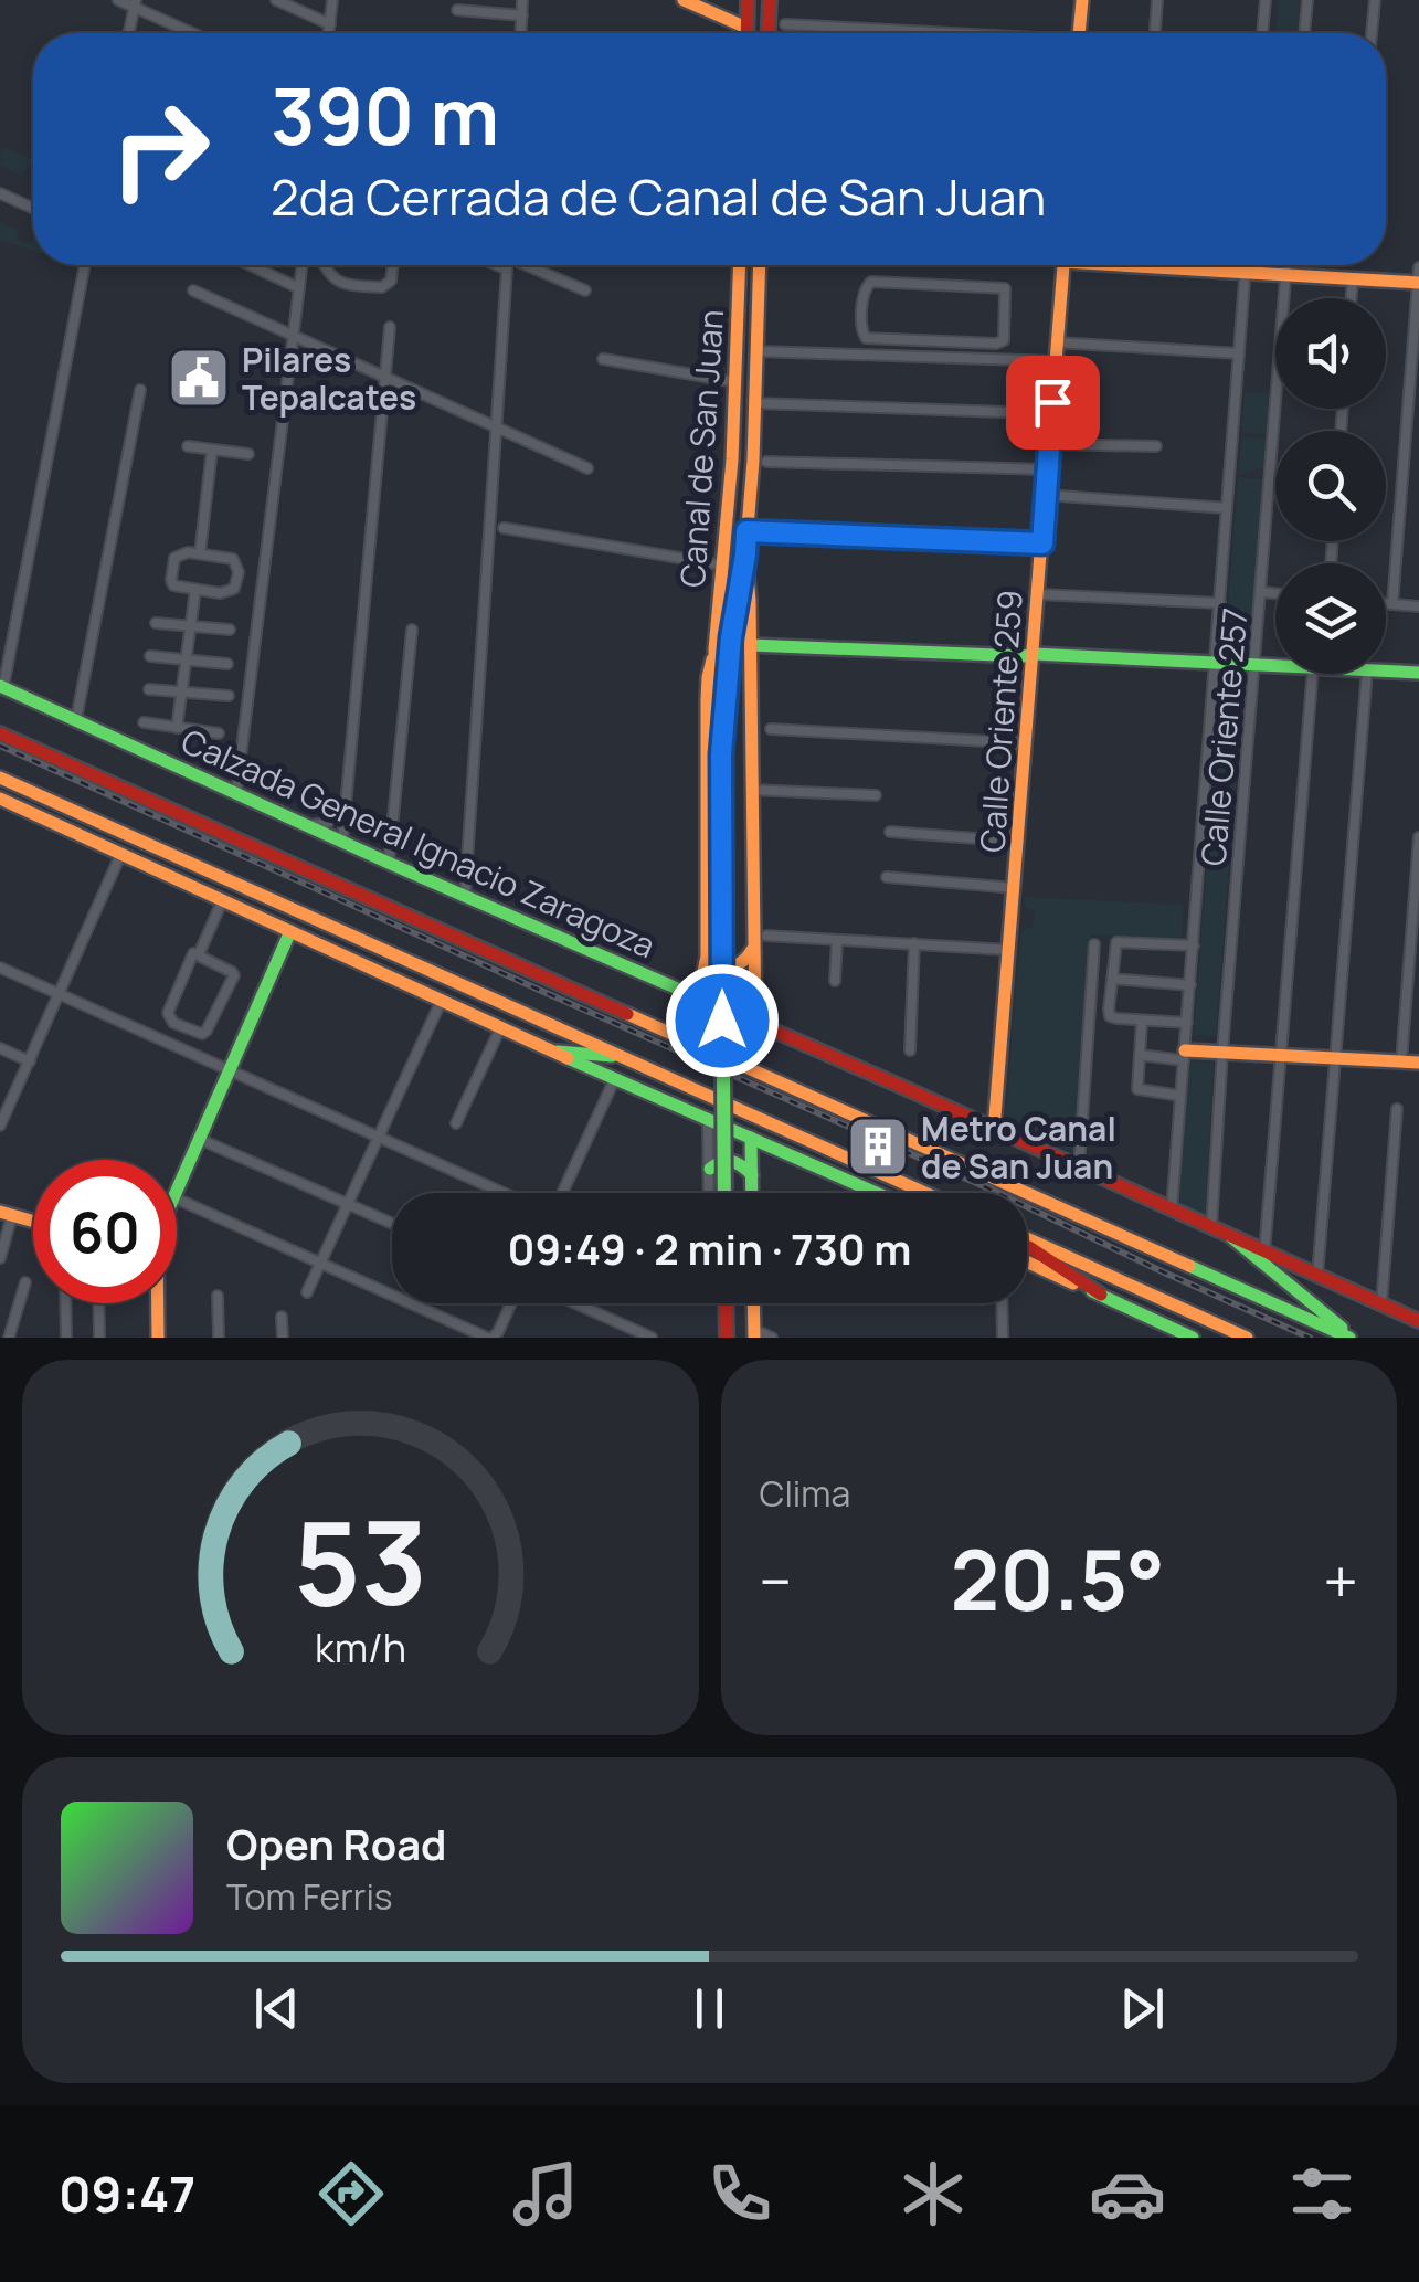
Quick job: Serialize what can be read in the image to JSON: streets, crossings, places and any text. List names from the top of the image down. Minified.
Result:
{"streets":{"main road":["Canal de San Juan","Calle Oriente 259","Calzada General Ignacio Zaragoza"],"street":["Calle Oriente 257"]},"crossings":[["Canal de San Juan","Calzada General Ignacio Zaragoza"],["Calle Oriente 259","Calzada General Ignacio Zaragoza"],["Calle Oriente 257","Calzada General Ignacio Zaragoza"]],"places":{"public building":["Pilares Tepalcates"],"building":["Metro Canal de San Juan"]},"page":{"turn":["390 m","2da Cerrada de Canal de San Juan"],"limit":"60","trip":"09:49 · 2 min · 730 m","tile":"Clima","heat":["−","20.5°","+"],"song":["Open Road","Tom Ferris"],"tabs":"09:47","gauge":["53","km/h"]}}
